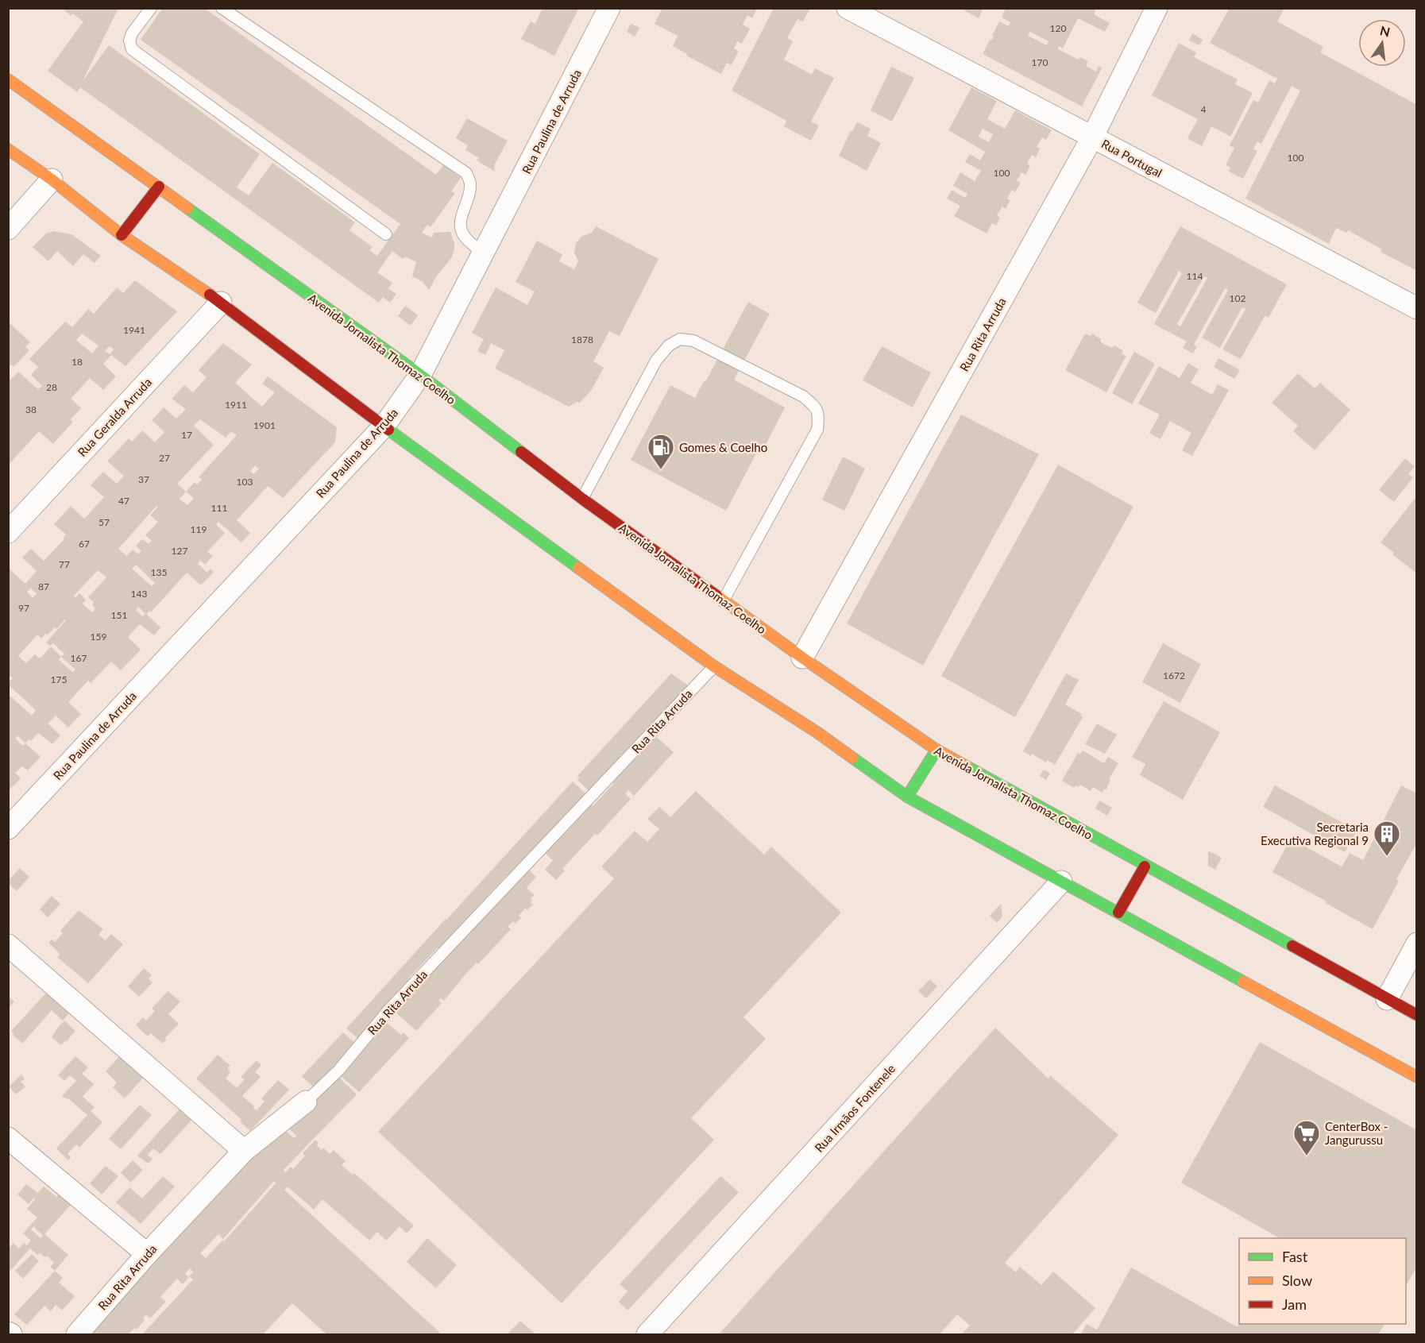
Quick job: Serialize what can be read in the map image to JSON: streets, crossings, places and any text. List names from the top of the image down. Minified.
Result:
{"streets":{"main road":["Avenida Jornalista Thomaz Coelho"],"street":["Rua Paulina de Arruda","Rua Portugal","Rua Rita Arruda","Rua Geralda Arruda","Rua Irmãos Fontenele"]},"crossings":[["Rua Paulina de Arruda","Avenida Jornalista Thomaz Coelho"],["Rua Portugal","Rua Rita Arruda"],["Rua Rita Arruda","Avenida Jornalista Thomaz Coelho"]],"places":{"fuel station":["Gomes & Coelho"],"building":["Secretaria Executiva Regional 9"],"supermarket":["CenterBox - Jangurussu"]},"house_numbers":["120","170","4","100","100","114","102","1941","1878","18","28","1911","38","1901","17","27","37","103","47","111","57","119","67","127","77","135","87","143","97","151","159","167","1672","175"],"legend":["Fast","Slow","Jam"],"north":"top"}
